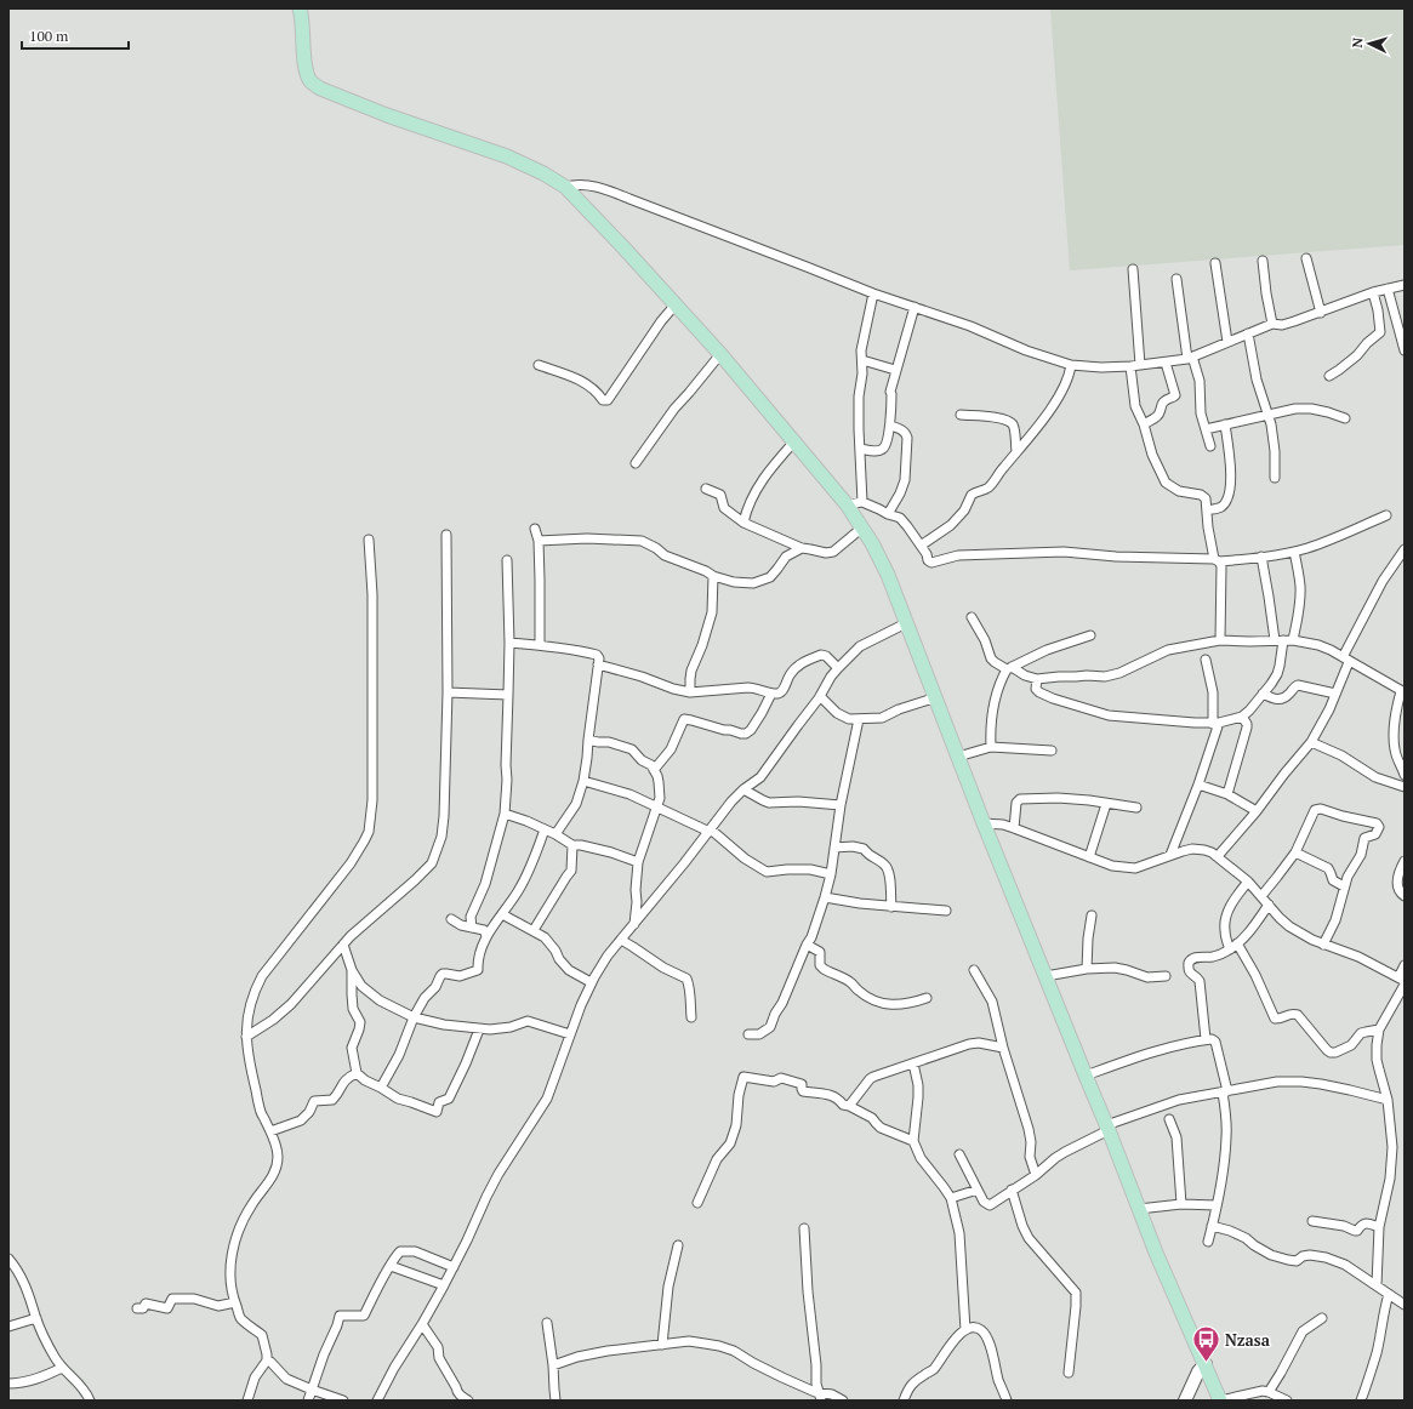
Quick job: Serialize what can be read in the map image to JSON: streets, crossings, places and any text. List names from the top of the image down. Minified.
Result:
{"places":{"bus stop":["Nzasa"]},"scale_bar":"100 m","north":"left"}
